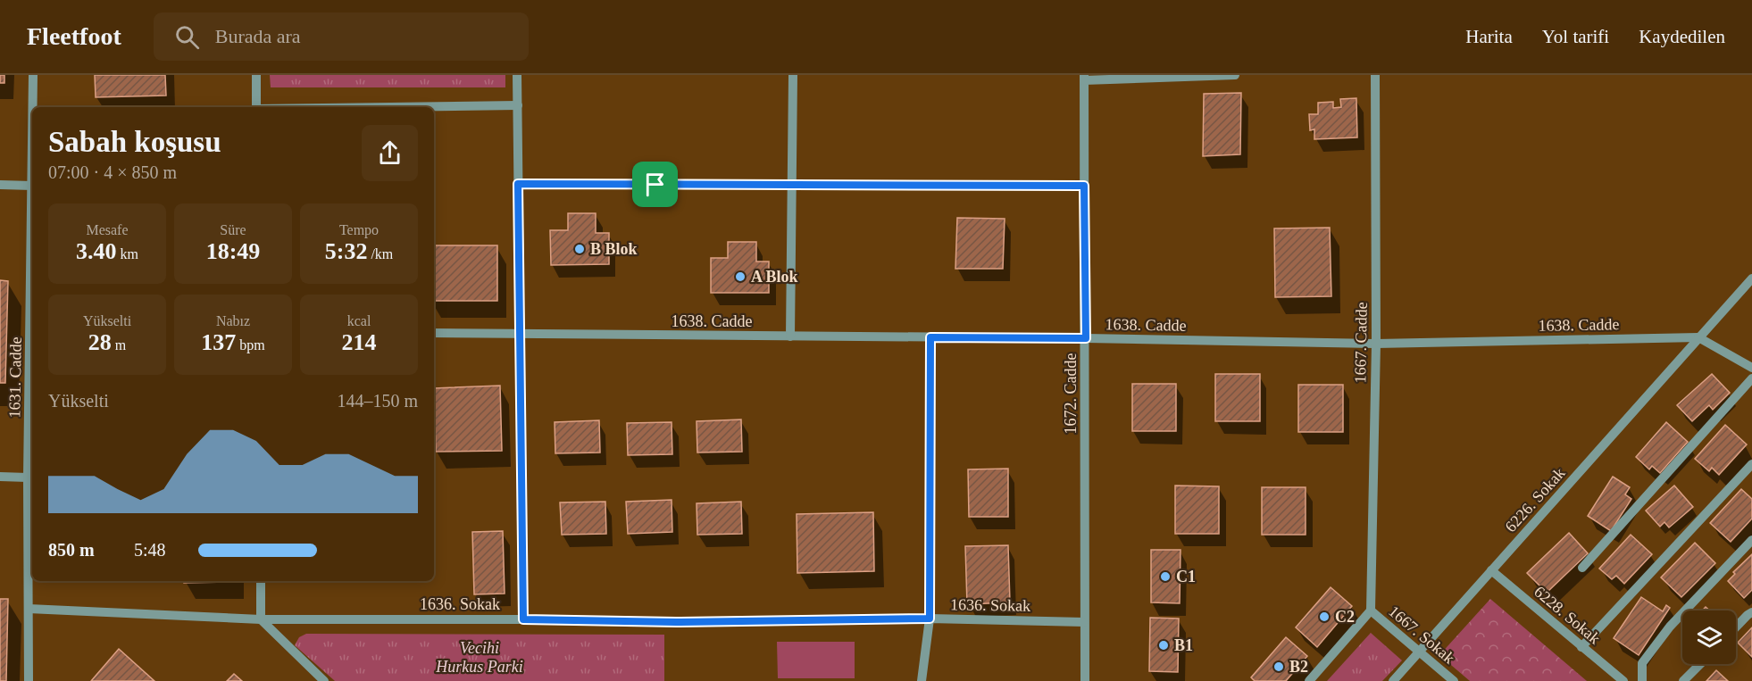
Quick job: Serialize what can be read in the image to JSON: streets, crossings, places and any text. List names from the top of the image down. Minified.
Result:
{"streets":{"street":["1638. Cadde","1667. Cadde","1631. Cadde","1672. Cadde","6226. Sokak","1636. Sokak","6228. Sokak","1667. Sokak"]},"crossings":[["1638. Cadde","1667. Cadde"],["1638. Cadde","1672. Cadde"],["1638. Cadde","6226. Sokak"],["1667. Cadde","1667. Sokak"],["1631. Cadde","1636. Sokak"],["1672. Cadde","1636. Sokak"],["6226. Sokak","6228. Sokak"],["6226. Sokak","1667. Sokak"]],"parks":["Vecihi Hurkus Parki"],"places":["B Blok","A Blok","C1","C2","B1","B2"],"page":{"header":"Fleetfoot","search":"Burada ara","nav":["Harita","Yol tarifi","Kaydedilen"],"heading":["Sabah koşusu","07:00 · 4 × 850 m"],"stats":[["Mesafe","3.40 km"],["Süre","18:49"],["Tempo","5:32 /km"],["Yükselti","28 m"],["Nabız","137 bpm"],["kcal","214"]],"chart":["Yükselti","144–150 m"],"list":[{"name":"850 m","note":"5:48"}]}}
